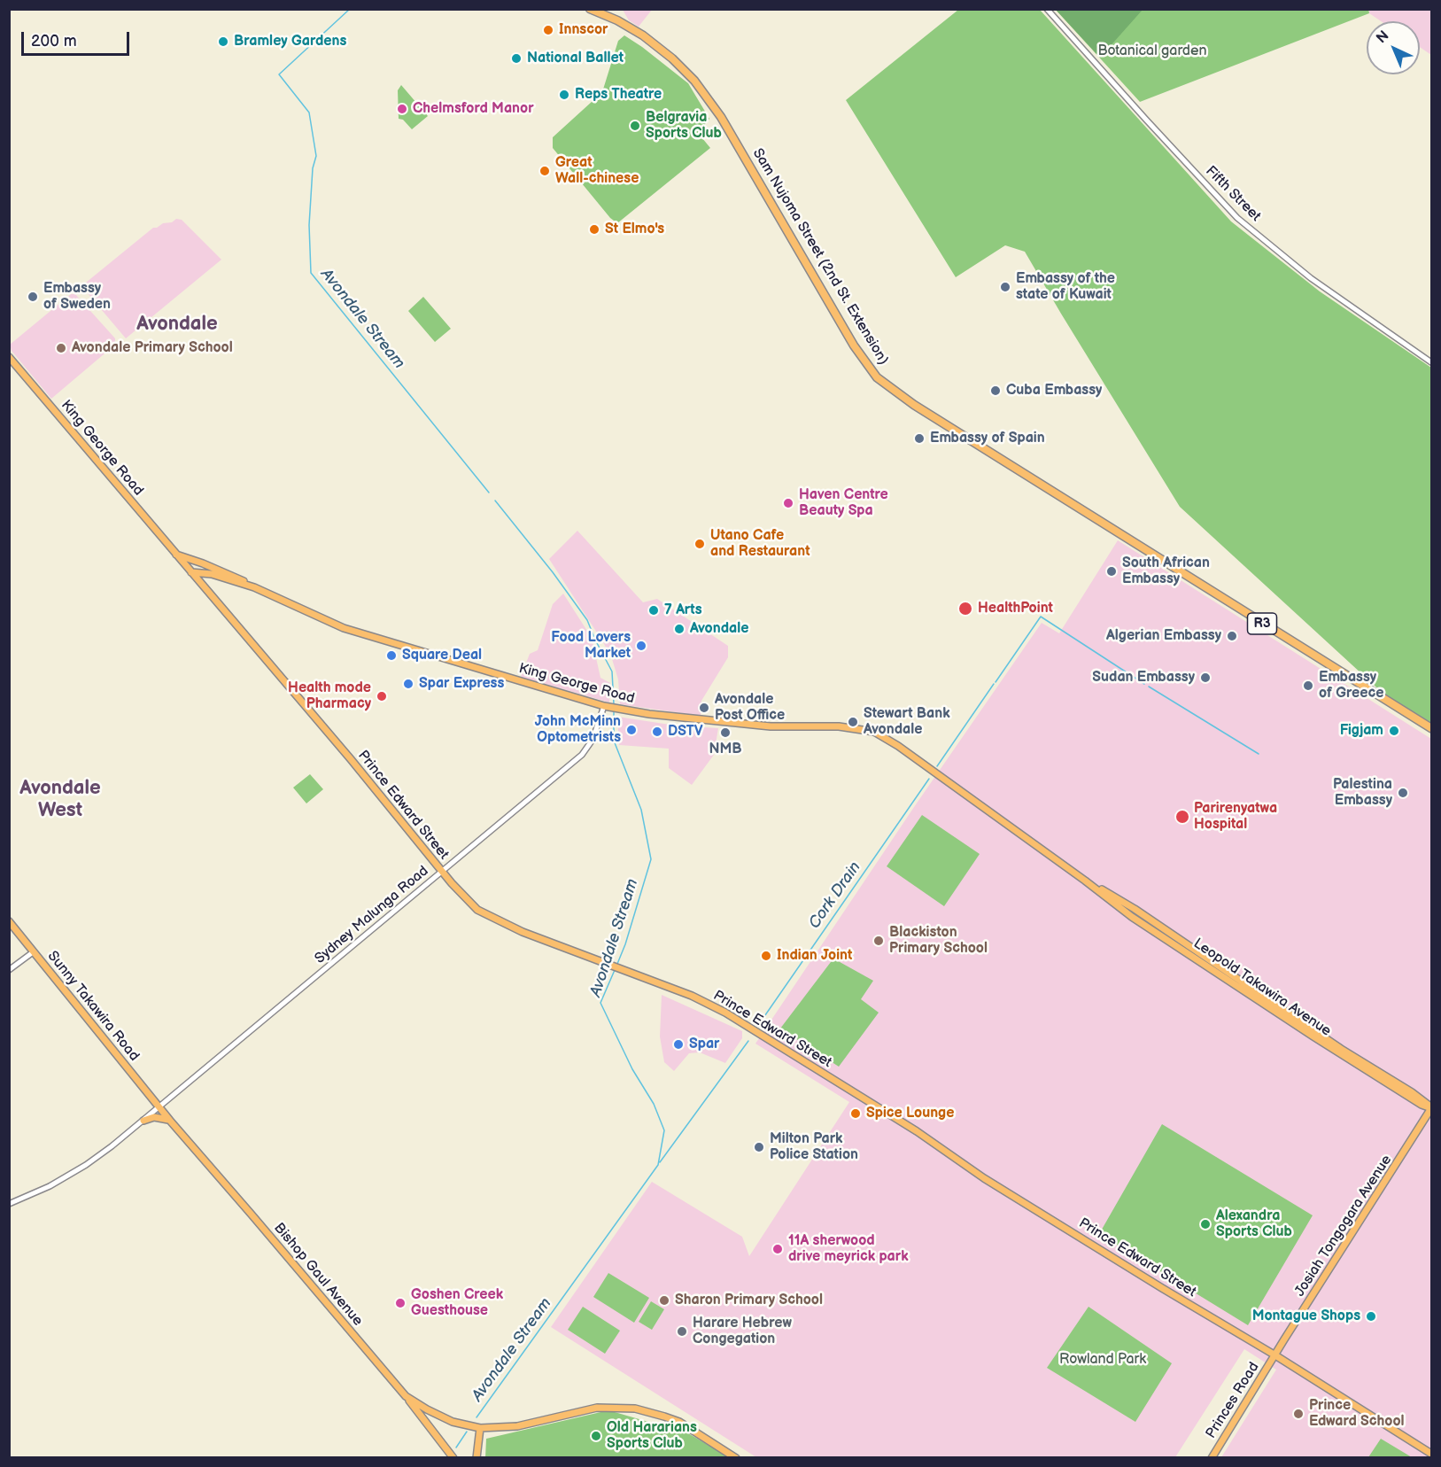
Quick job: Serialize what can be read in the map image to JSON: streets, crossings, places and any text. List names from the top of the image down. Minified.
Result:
{"streets":{"highway":["Sam Nujoma Street (2nd St. Extension)","R3"],"main road":["King George Road","Prince Edward Street","Leopold Takawira Avenue","Sunny Takawira Road","Josiah Tongogara Avenue","Bishop Gaul Avenue","Princes Road"],"street":["Fifth Street","Sydney Malunga Road"]},"crossings":[["King George Road","Prince Edward Street"],["King George Road","Sydney Malunga Road"],["King George Road","Leopold Takawira Avenue"],["Prince Edward Street","Sydney Malunga Road"],["Prince Edward Street","Josiah Tongogara Avenue"],["Prince Edward Street","Princes Road"],["Sydney Malunga Road","Sunny Takawira Road"],["Sydney Malunga Road","Bishop Gaul Avenue"],["Sunny Takawira Road","Bishop Gaul Avenue"],["Josiah Tongogara Avenue","Princes Road"]],"districts":["Avondale","Avondale West"],"water":["Avondale Stream","Cork Drain"],"parks":["Botanical garden","Rowland Park"],"places":["Innscor","Bramley Gardens","National Ballet","Reps Theatre","Chelmsford Manor","Belgravia Sports Club","Great Wall-chinese","St Elmo's","Embassy of the state of Kuwait","Embassy of Sweden","Avondale Primary School","Cuba Embassy","Embassy of Spain","Haven Centre Beauty Spa","Utano Cafe and Restaurant","South African Embassy","HealthPoint","7 Arts","Avondale","Algerian Embassy","Food Lovers Market","Square Deal","Sudan Embassy","Spar Express","Embassy of Greece","Health mode Pharmacy","Avondale Post Office","Stewart Bank Avondale","John McMinn Optometrists","Figjam","DSTV","NMB","Palestina Embassy","Parirenyatwa Hospital","Blackiston Primary School","Indian Joint","Spar","Spice Lounge","Milton Park Police Station","Alexandra Sports Club","11A sherwood drive meyrick park","Sharon Primary School","Goshen Creek Guesthouse","Montague Shops","Harare Hebrew Congegation","Prince Edward School","Old Hararians Sports Club"],"scale_bar":"200 m","north":"top left"}
